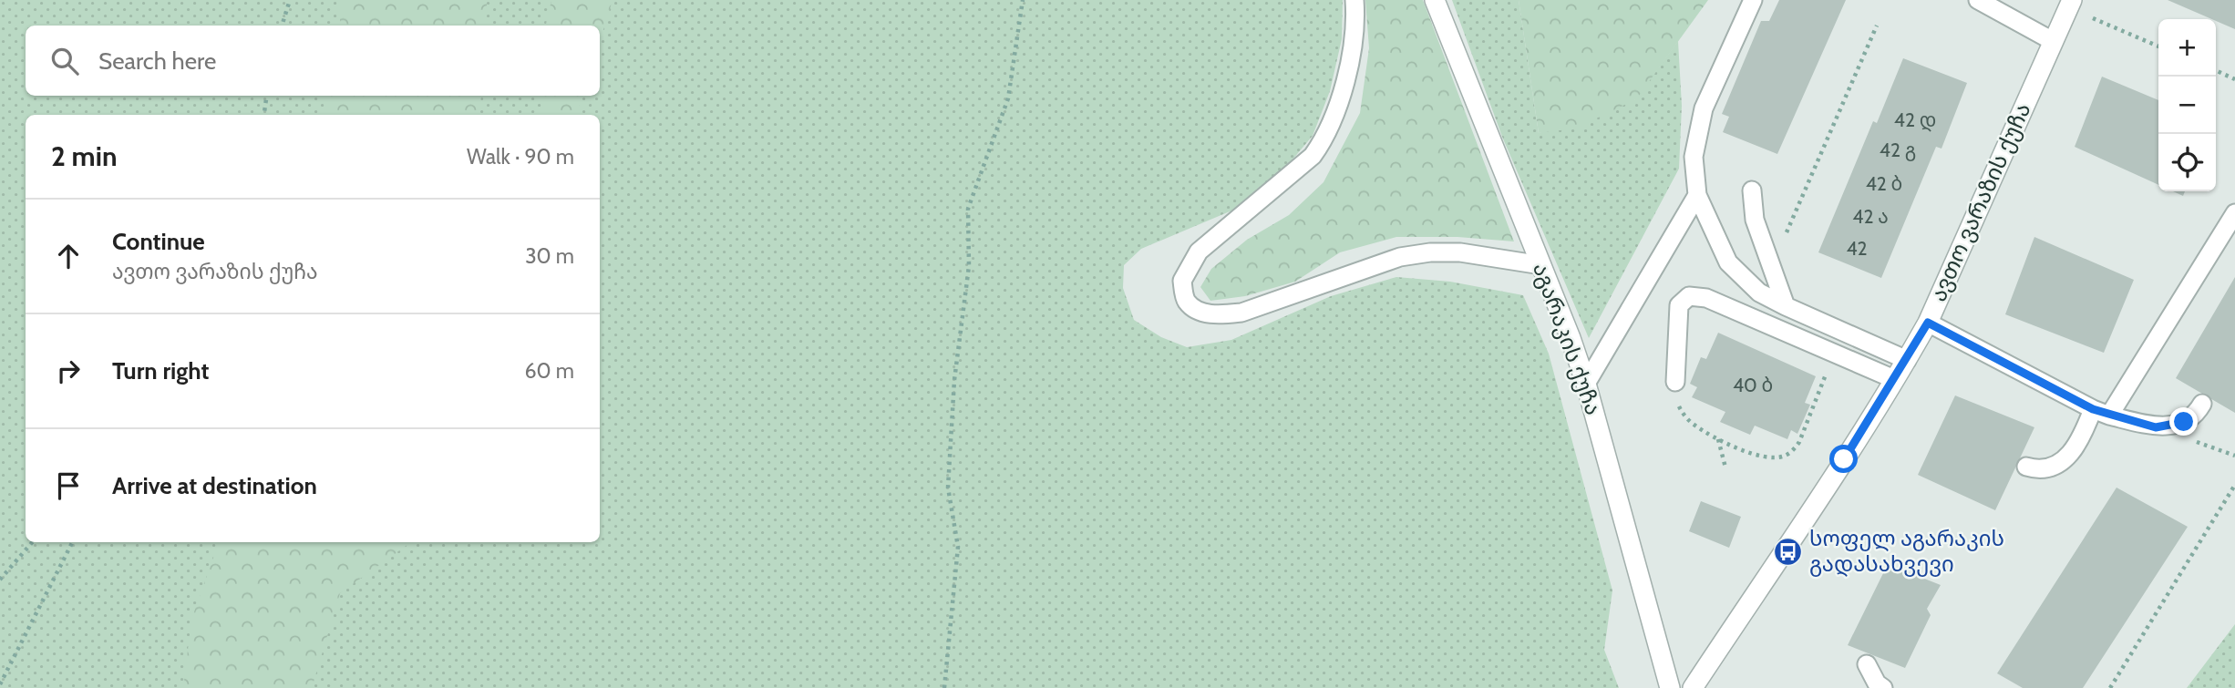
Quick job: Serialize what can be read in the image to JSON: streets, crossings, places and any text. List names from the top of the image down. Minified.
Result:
{"streets":{"street":["ავთო ვარაზის ქუჩა","აგარაკის ქუჩა"]},"places":{"bus stop":["სოფელ აგარაკის გადასახვევი"]},"house_numbers":["42 დ","42 გ","42 ბ","42 ა","42","40 ბ"],"page":{"map_buttons":["+","−"],"search":"Search here","heading":["2 min","Walk · 90 m"],"list":[["Continue","ავთო ვარაზის ქუჩა","30 m"],["Turn right","60 m"],"Arrive at destination"]}}
